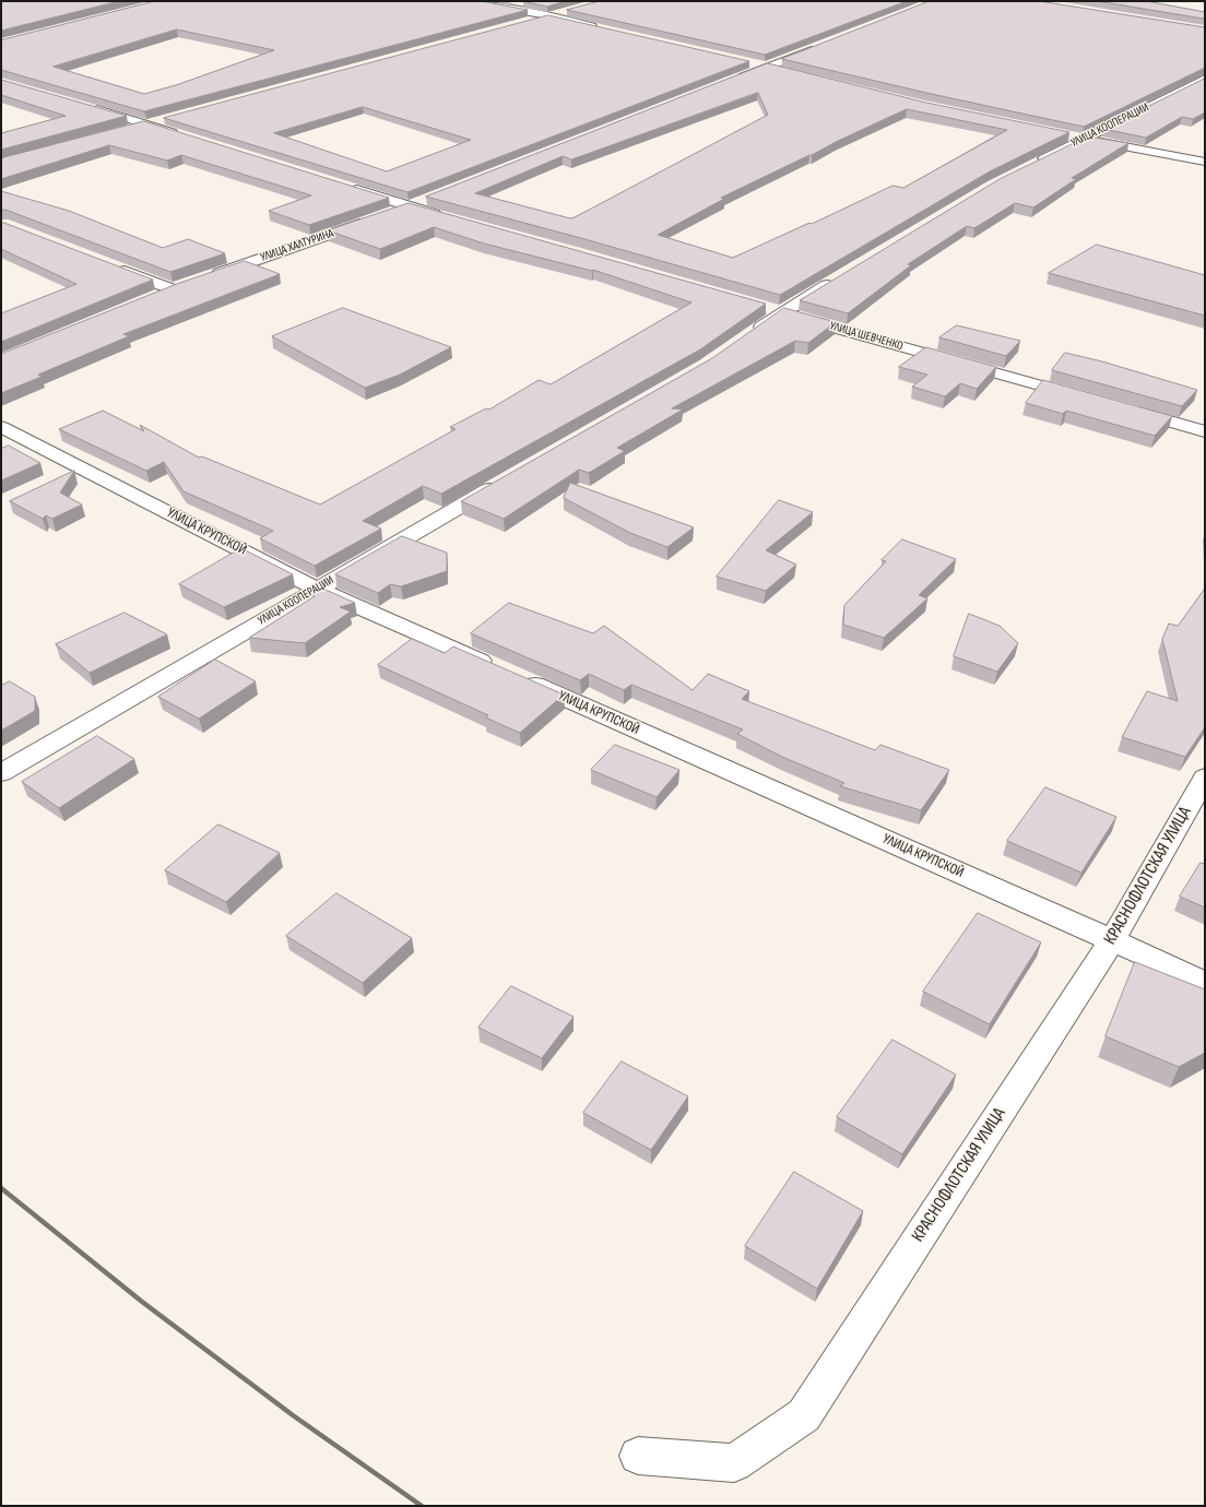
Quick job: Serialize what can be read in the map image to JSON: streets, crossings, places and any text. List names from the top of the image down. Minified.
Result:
{"streets":{"street":["УЛИЦА КООПЕРАЦИИ","УЛИЦА ХАЛТУРИНА","УЛИЦА ШЕВЧЕНКО","УЛИЦА КРУПСКОЙ","КРАСНОФЛОТСКАЯ УЛИЦА"]},"crossings":[["УЛИЦА КООПЕРАЦИИ","УЛИЦА КРУПСКОЙ"],["УЛИЦА КРУПСКОЙ","КРАСНОФЛОТСКАЯ УЛИЦА"]]}
